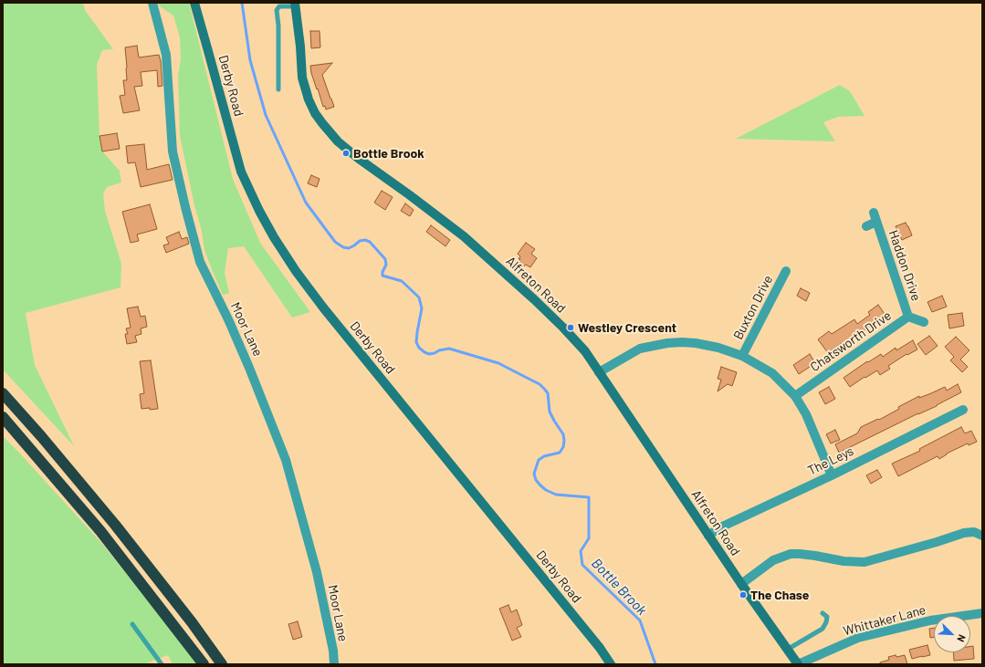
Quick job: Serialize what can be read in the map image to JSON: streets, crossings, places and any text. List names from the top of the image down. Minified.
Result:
{"streets":{"street":["Derby Road","Haddon Drive","Alfreton Road","Buxton Drive","Moor Lane","Chatsworth Drive","The Leys","Whittaker Lane"]},"crossings":[["Haddon Drive","Chatsworth Drive"],["Alfreton Road","The Leys"],["Alfreton Road","Whittaker Lane"]],"water":["Bottle Brook"],"places":["Bottle Brook","Westley Crescent","The Chase"],"north":"bottom right"}
